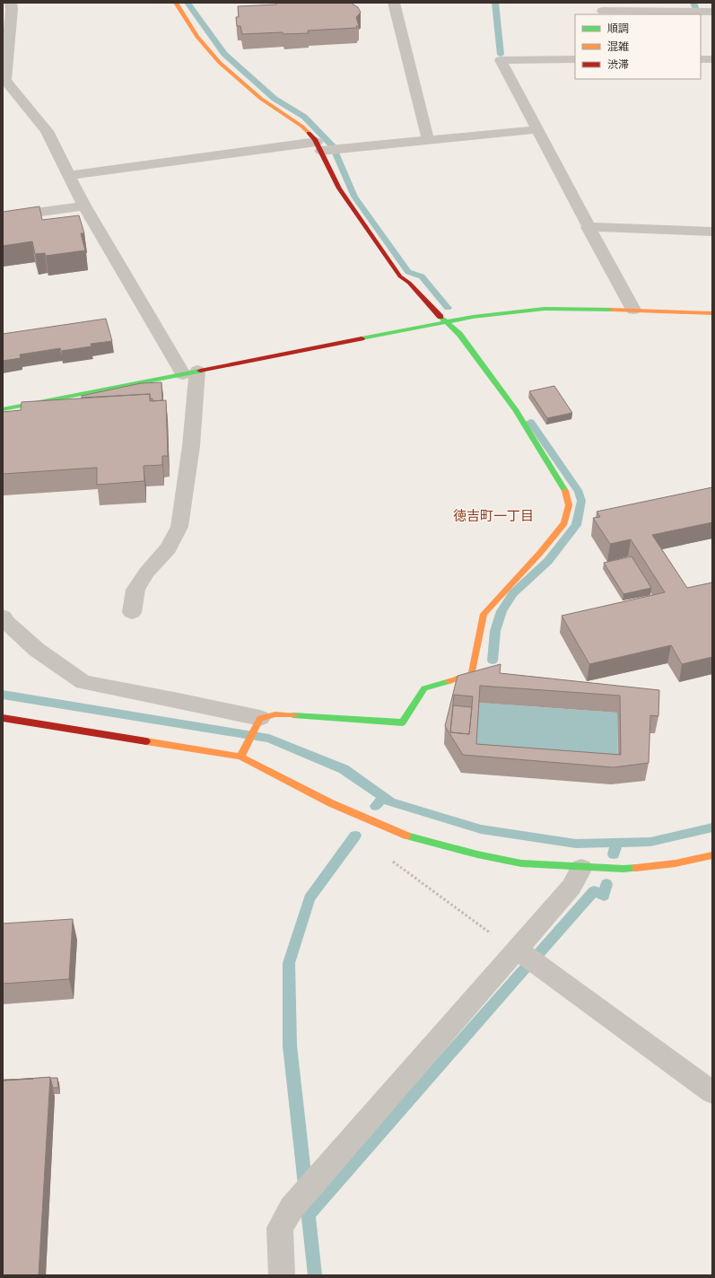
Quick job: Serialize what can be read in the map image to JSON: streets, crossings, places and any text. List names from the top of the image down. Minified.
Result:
{"districts":["徳吉町一丁目"],"legend":["順調","混雑","渋滞"]}
